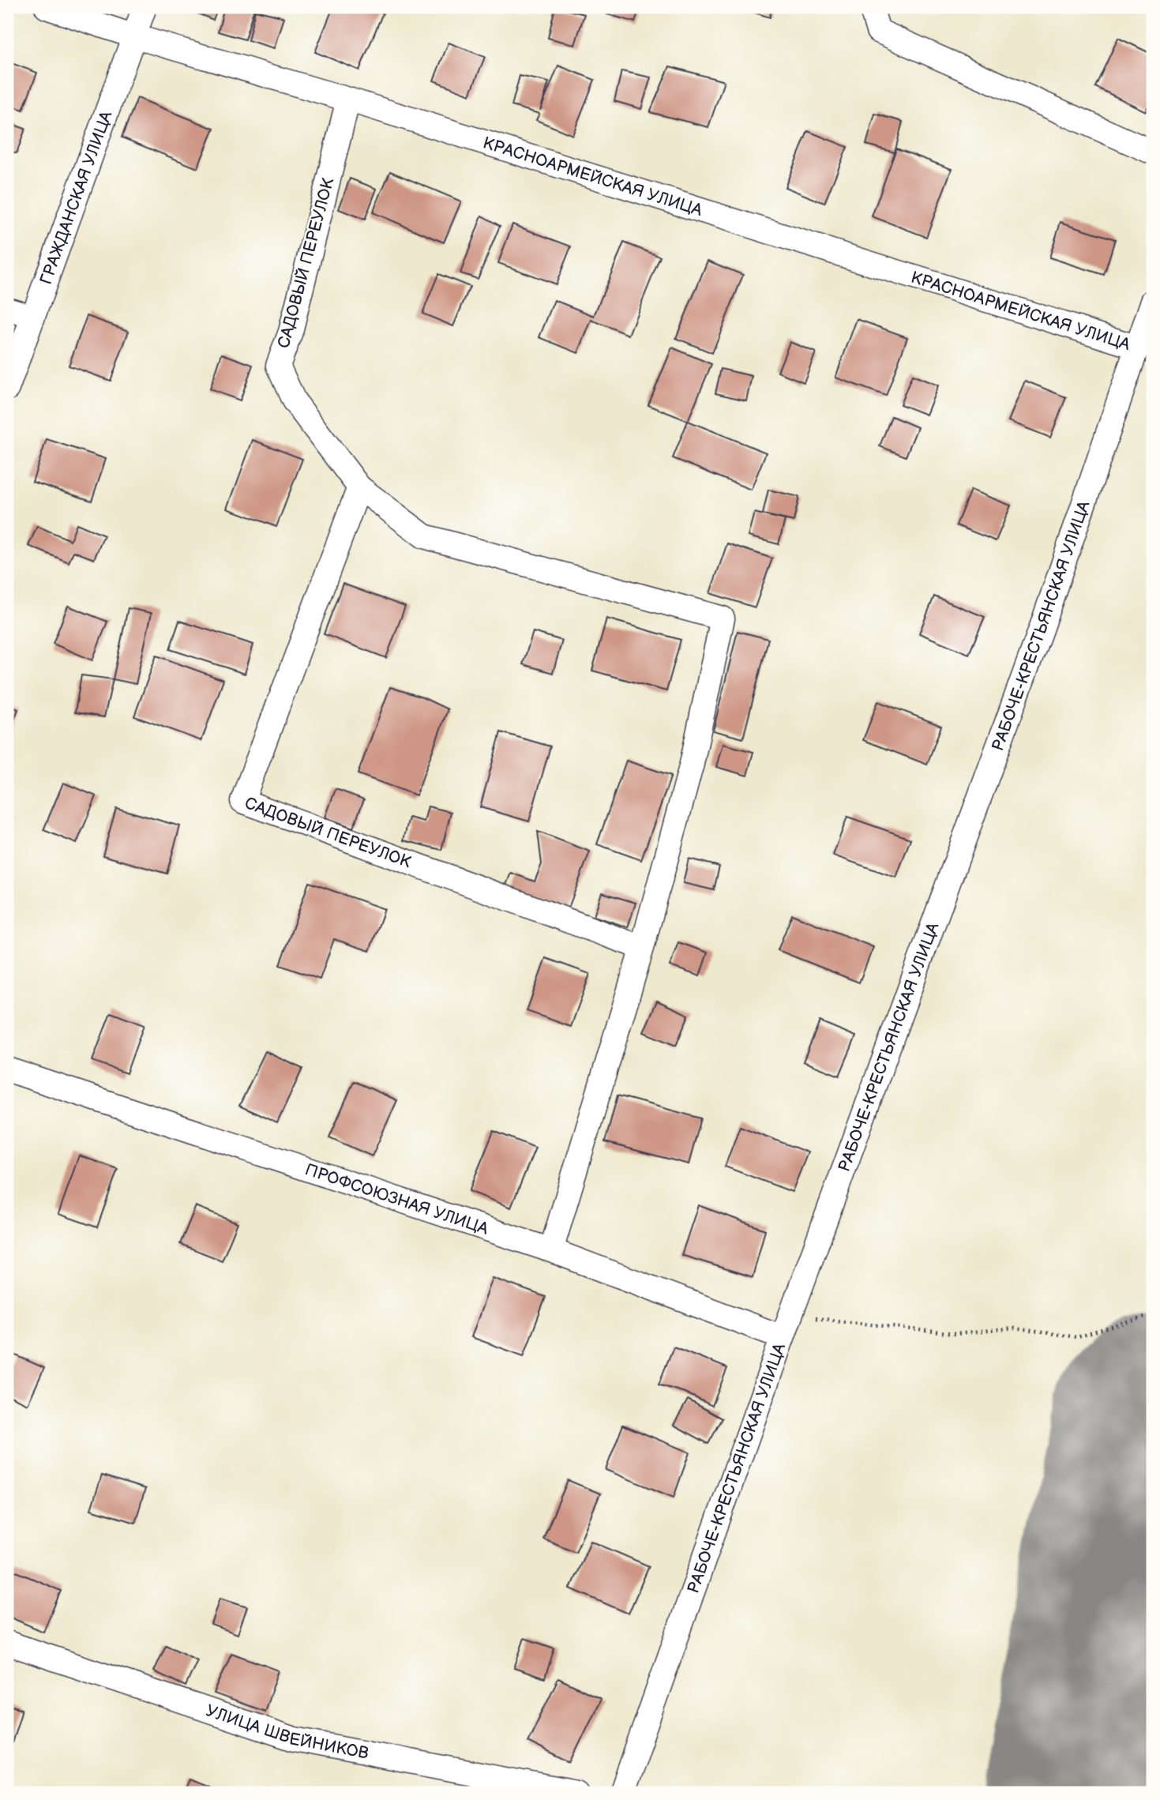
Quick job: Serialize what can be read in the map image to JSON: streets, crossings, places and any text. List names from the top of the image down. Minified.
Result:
{"streets":{"street":["КРАСНОАРМЕЙСКАЯ УЛИЦА","ГРАЖДАНСКАЯ УЛИЦА","САДОВЫЙ ПЕРЕУЛОК","РАБОЧЕ-КРЕСТЬЯНСКАЯ УЛИЦА","ПРОФСОЮЗНАЯ УЛИЦА","УЛИЦА ШВЕЙНИКОВ"]},"crossings":[["КРАСНОАРМЕЙСКАЯ УЛИЦА","ГРАЖДАНСКАЯ УЛИЦА"],["КРАСНОАРМЕЙСКАЯ УЛИЦА","САДОВЫЙ ПЕРЕУЛОК"],["КРАСНОАРМЕЙСКАЯ УЛИЦА","РАБОЧЕ-КРЕСТЬЯНСКАЯ УЛИЦА"],["РАБОЧЕ-КРЕСТЬЯНСКАЯ УЛИЦА","ПРОФСОЮЗНАЯ УЛИЦА"]]}
